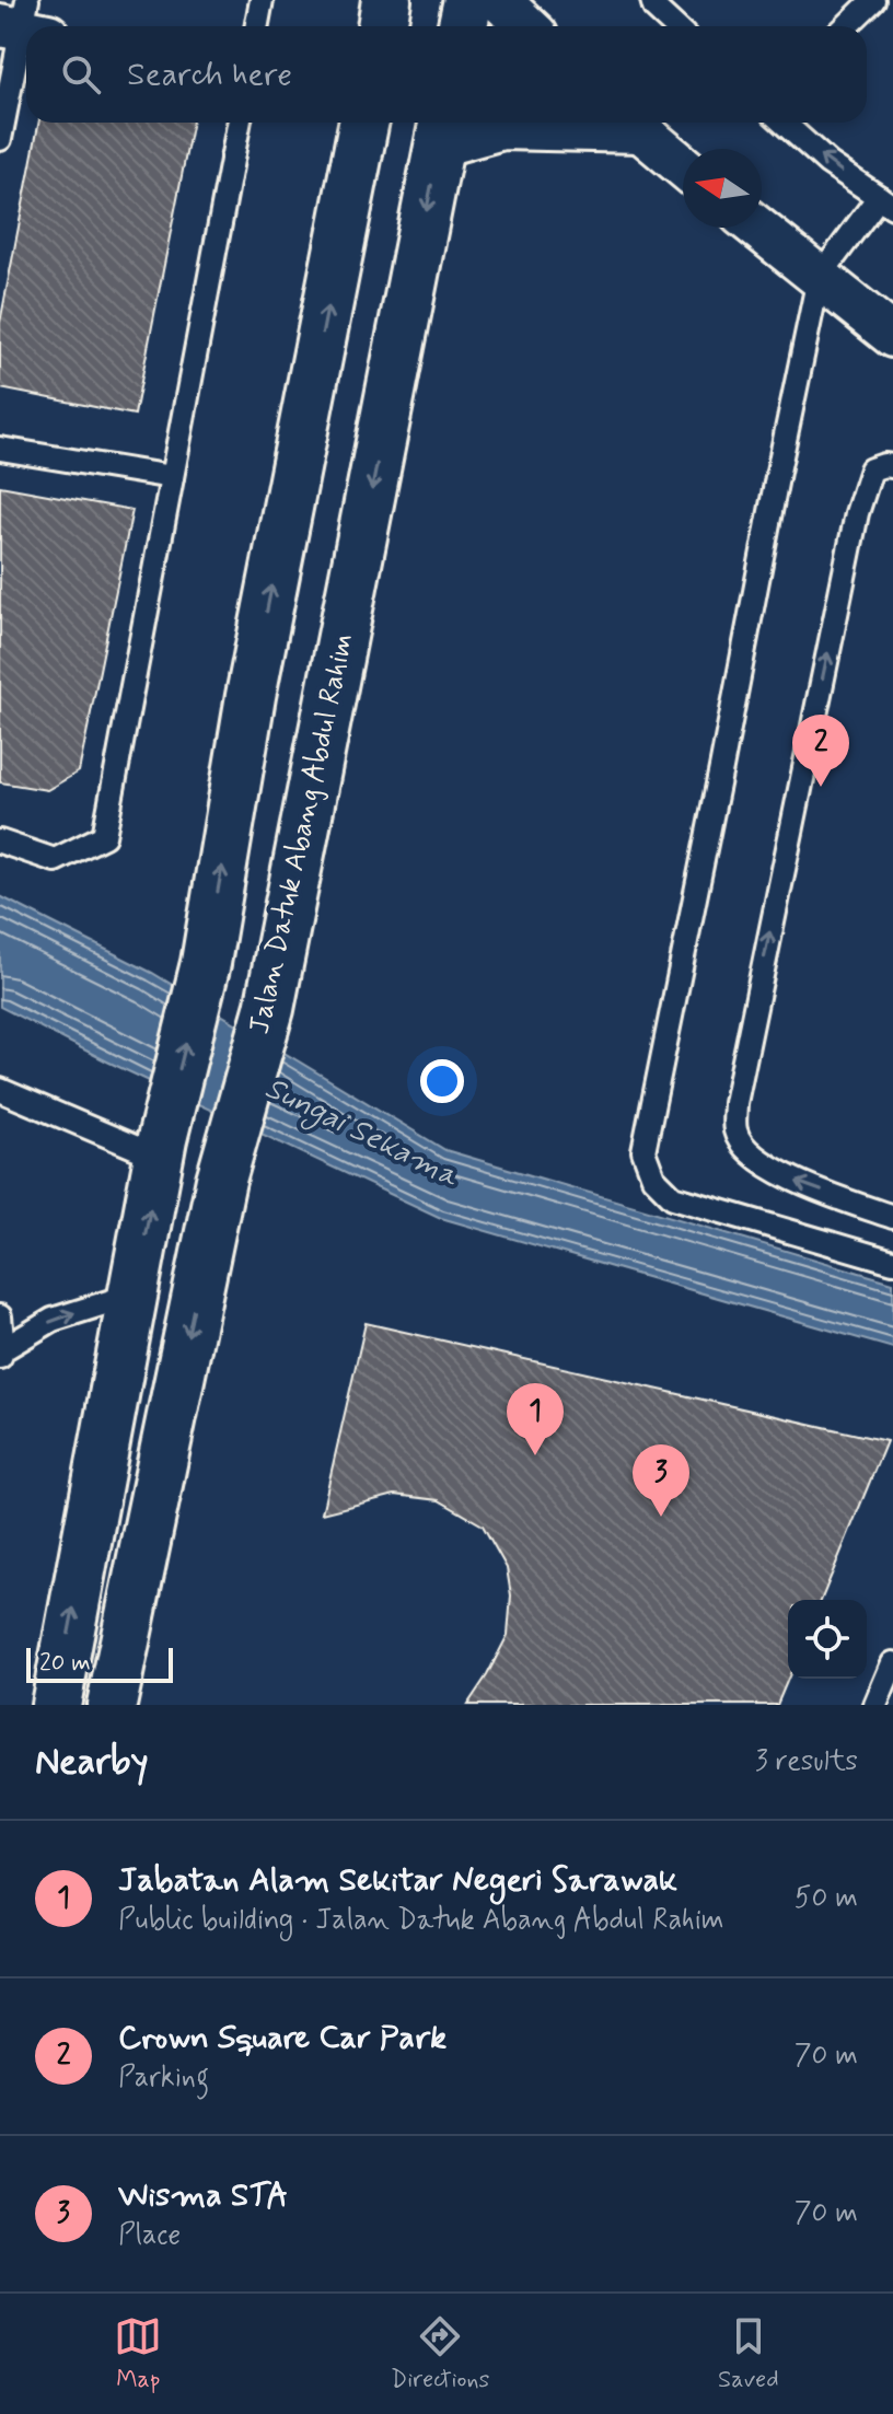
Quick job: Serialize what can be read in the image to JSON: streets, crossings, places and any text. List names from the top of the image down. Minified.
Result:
{"streets":{"street":["Jalan Datuk Abang Abdul Rahim"]},"water":["Sungai Sekama"],"scale_bar":"20 m","north":"left","page":{"search":"Search here","pins":["2","1","3"],"scale":"20 m","heading":["Nearby","3 results"],"list":[{"mark":"1","name":"Jabatan Alam Sekitar Negeri Sarawak","note":"Public building · Jalan Datuk Abang Abdul Rahim","value":"50 m"},{"mark":"2","name":"Crown Square Car Park","note":"Parking","value":"70 m"},{"mark":"3","name":"Wisma STA","note":"Place","value":"70 m"}],"nav":["Map","Directions","Saved"]}}
